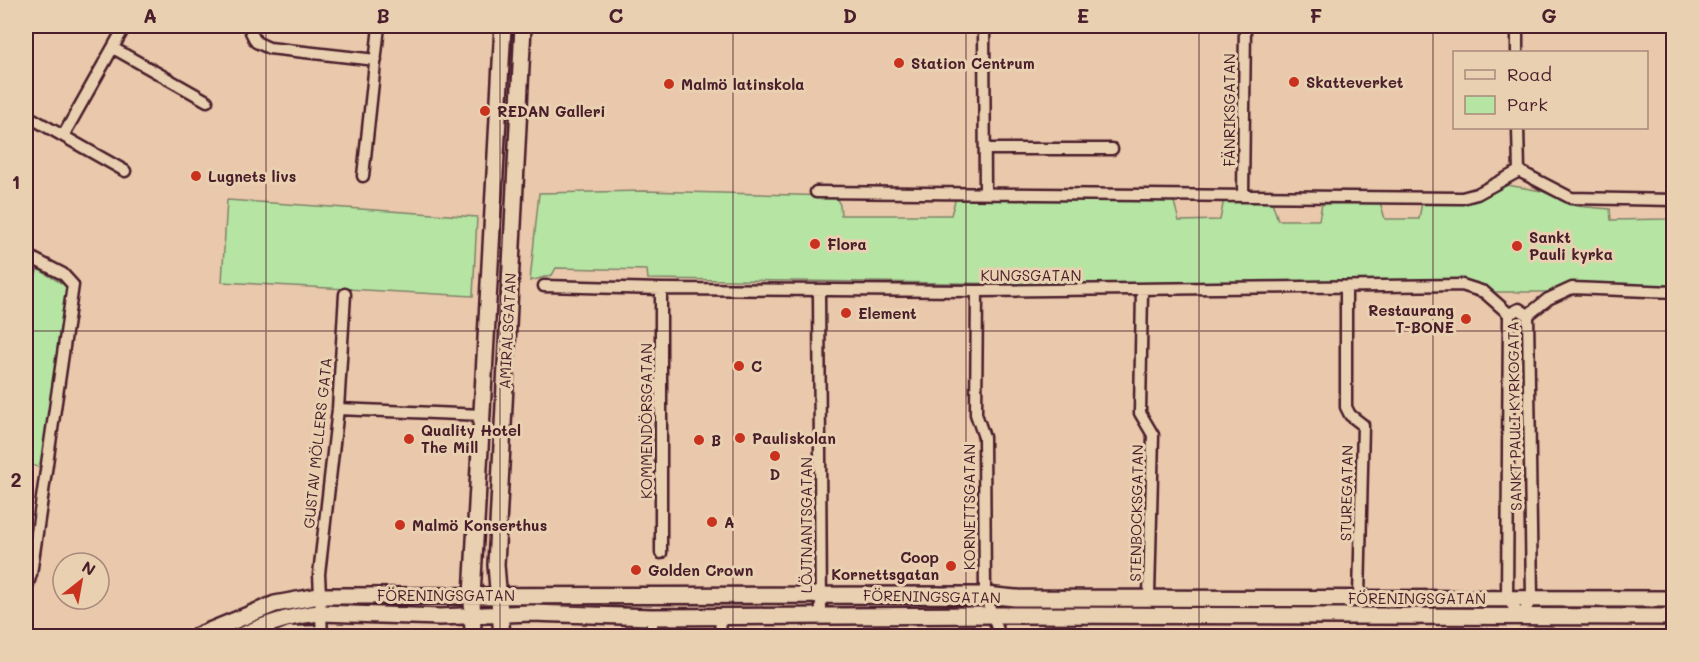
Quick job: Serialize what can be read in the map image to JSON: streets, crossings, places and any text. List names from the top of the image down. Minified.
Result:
{"streets":{"street":["FÄNRIKSGATAN","KUNGSGATAN","AMIRALSGATAN","SANKT PAULI KYRKOGATA","KOMMENDÖRSGATAN","GUSTAV MÖLLERS GATA","STUREGATAN","KORNETTSGATAN","STENBOCKSGATAN","LÖJTNANTSGATAN","FÖRENINGSGATAN"]},"crossings":[["KUNGSGATAN","SANKT PAULI KYRKOGATA"],["KUNGSGATAN","KOMMENDÖRSGATAN"],["KUNGSGATAN","STUREGATAN"],["KUNGSGATAN","KORNETTSGATAN"],["KUNGSGATAN","STENBOCKSGATAN"],["KUNGSGATAN","LÖJTNANTSGATAN"],["AMIRALSGATAN","FÖRENINGSGATAN"],["SANKT PAULI KYRKOGATA","FÖRENINGSGATAN"],["GUSTAV MÖLLERS GATA","FÖRENINGSGATAN"],["STUREGATAN","FÖRENINGSGATAN"],["KORNETTSGATAN","FÖRENINGSGATAN"],["STENBOCKSGATAN","FÖRENINGSGATAN"],["LÖJTNANTSGATAN","FÖRENINGSGATAN"]],"places":["Station Centrum","Skatteverket","Malmö latinskola","REDAN Galleri","Lugnets livs","Flora","Sankt Pauli kyrka","Element","Restaurang T-BONE","C","Pauliskolan","Quality Hotel The Mill","B","D","A","Malmö Konserthus","Coop Kornettsgatan","Golden Crown"],"legend":["Road","Park"],"north":"top right","grid":{"columns":["A","B","C","D","E","F","G"],"rows":["1","2"]}}
